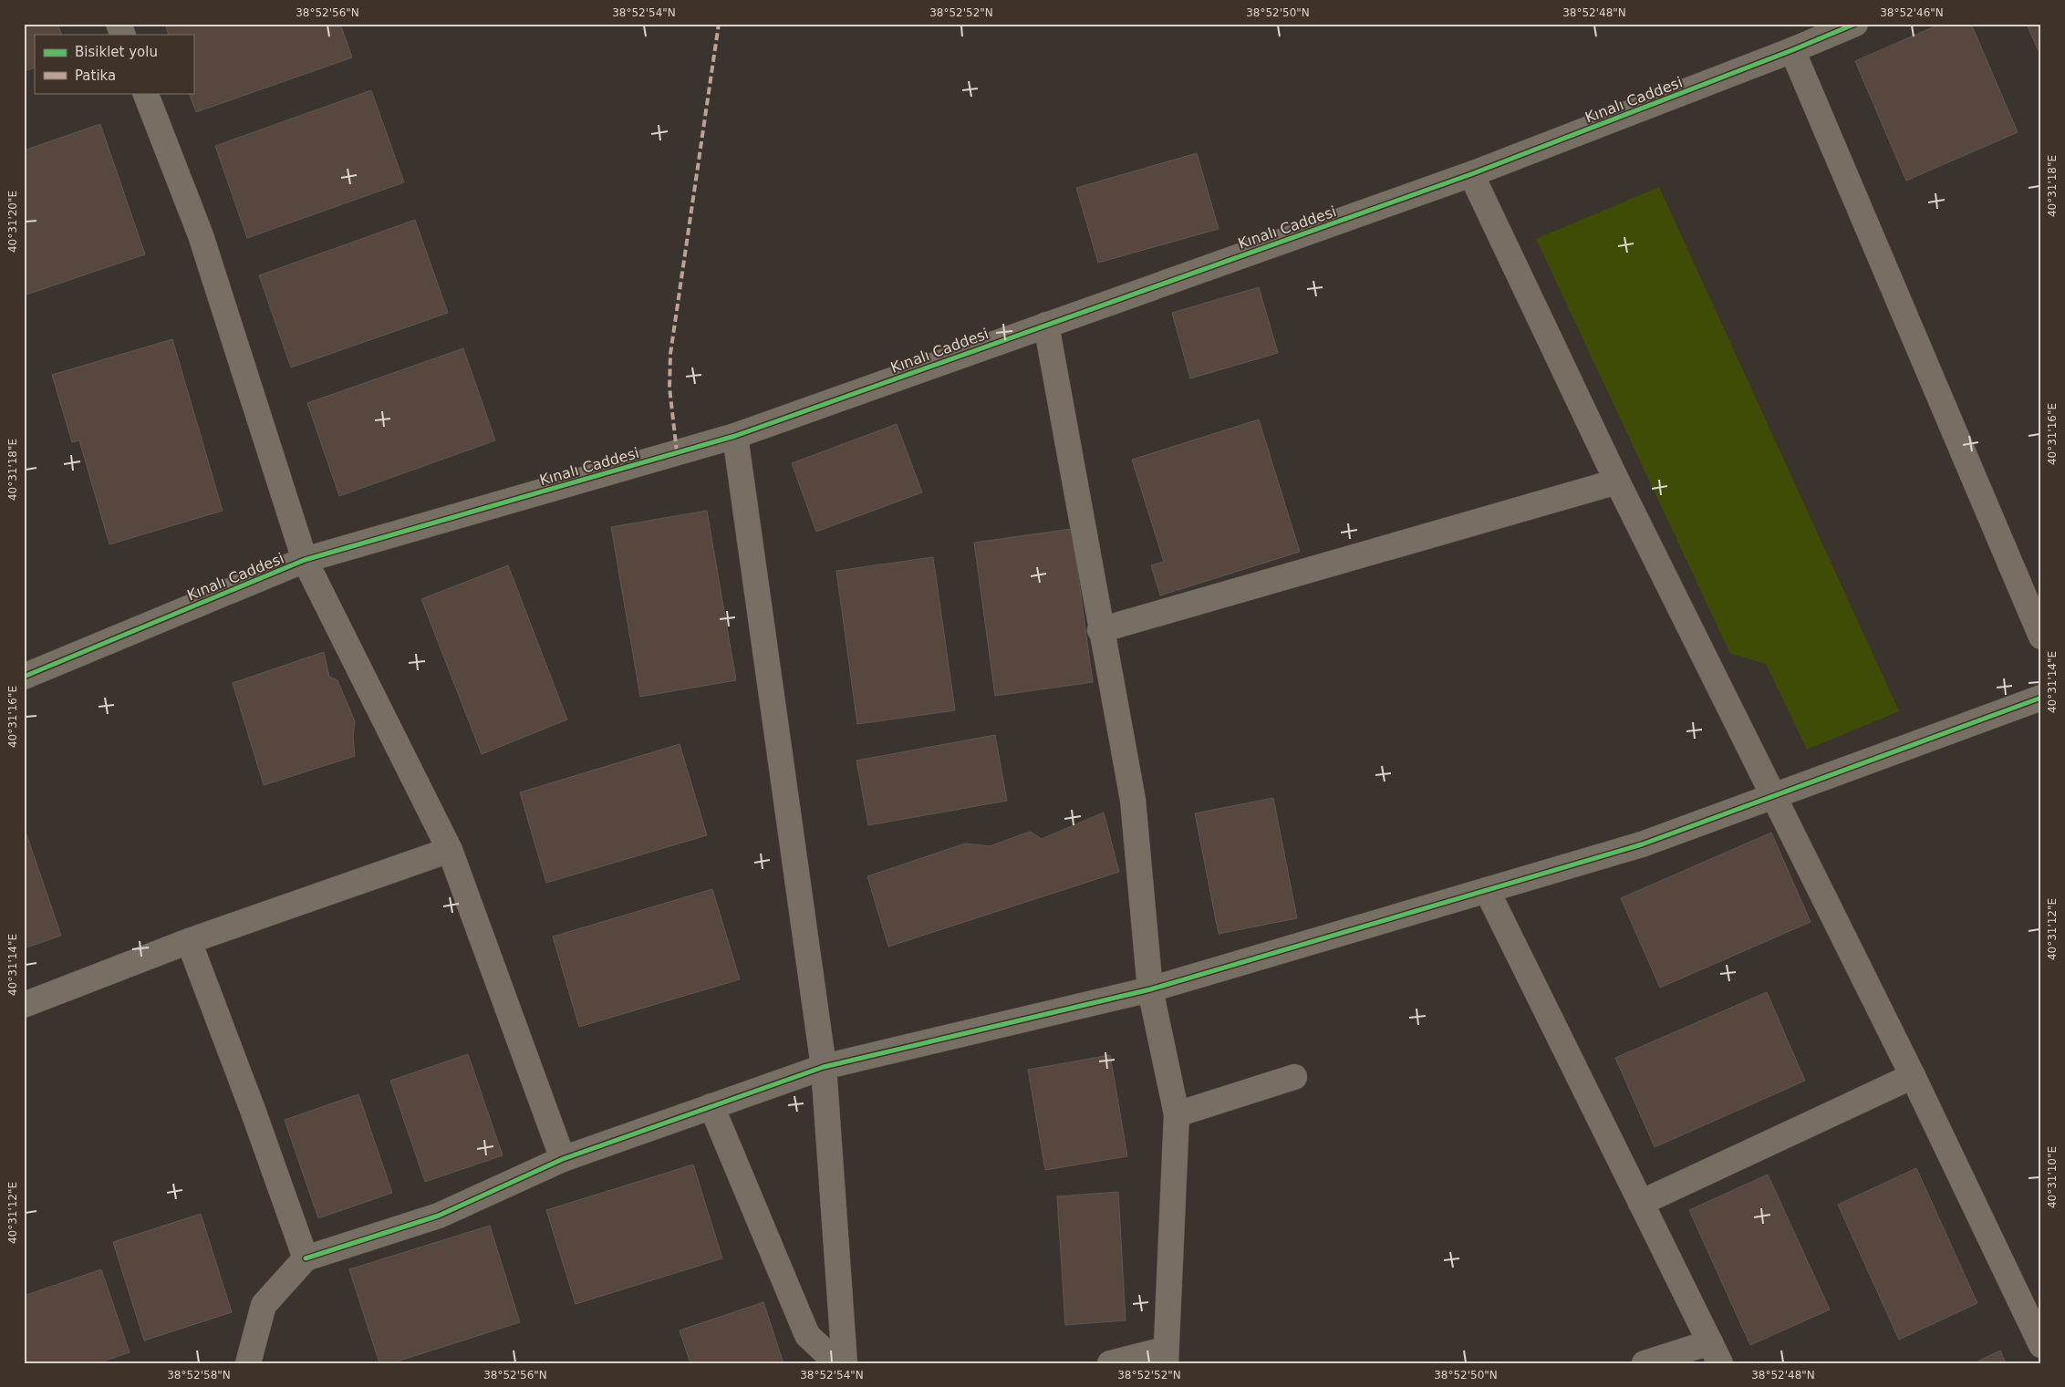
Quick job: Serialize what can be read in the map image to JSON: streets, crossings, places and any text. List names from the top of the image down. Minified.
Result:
{"streets":{"street":["Kınalı Caddesi"]},"legend":["Bisiklet yolu","Patika"],"coordinates":["38°52'56\"N","38°52'54\"N","38°52'52\"N","38°52'50\"N","38°52'48\"N","38°52'46\"N","40°31'18\"E","40°31'20\"E","40°31'16\"E","40°31'14\"E","40°31'12\"E","40°31'10\"E","38°52'58\"N"]}
